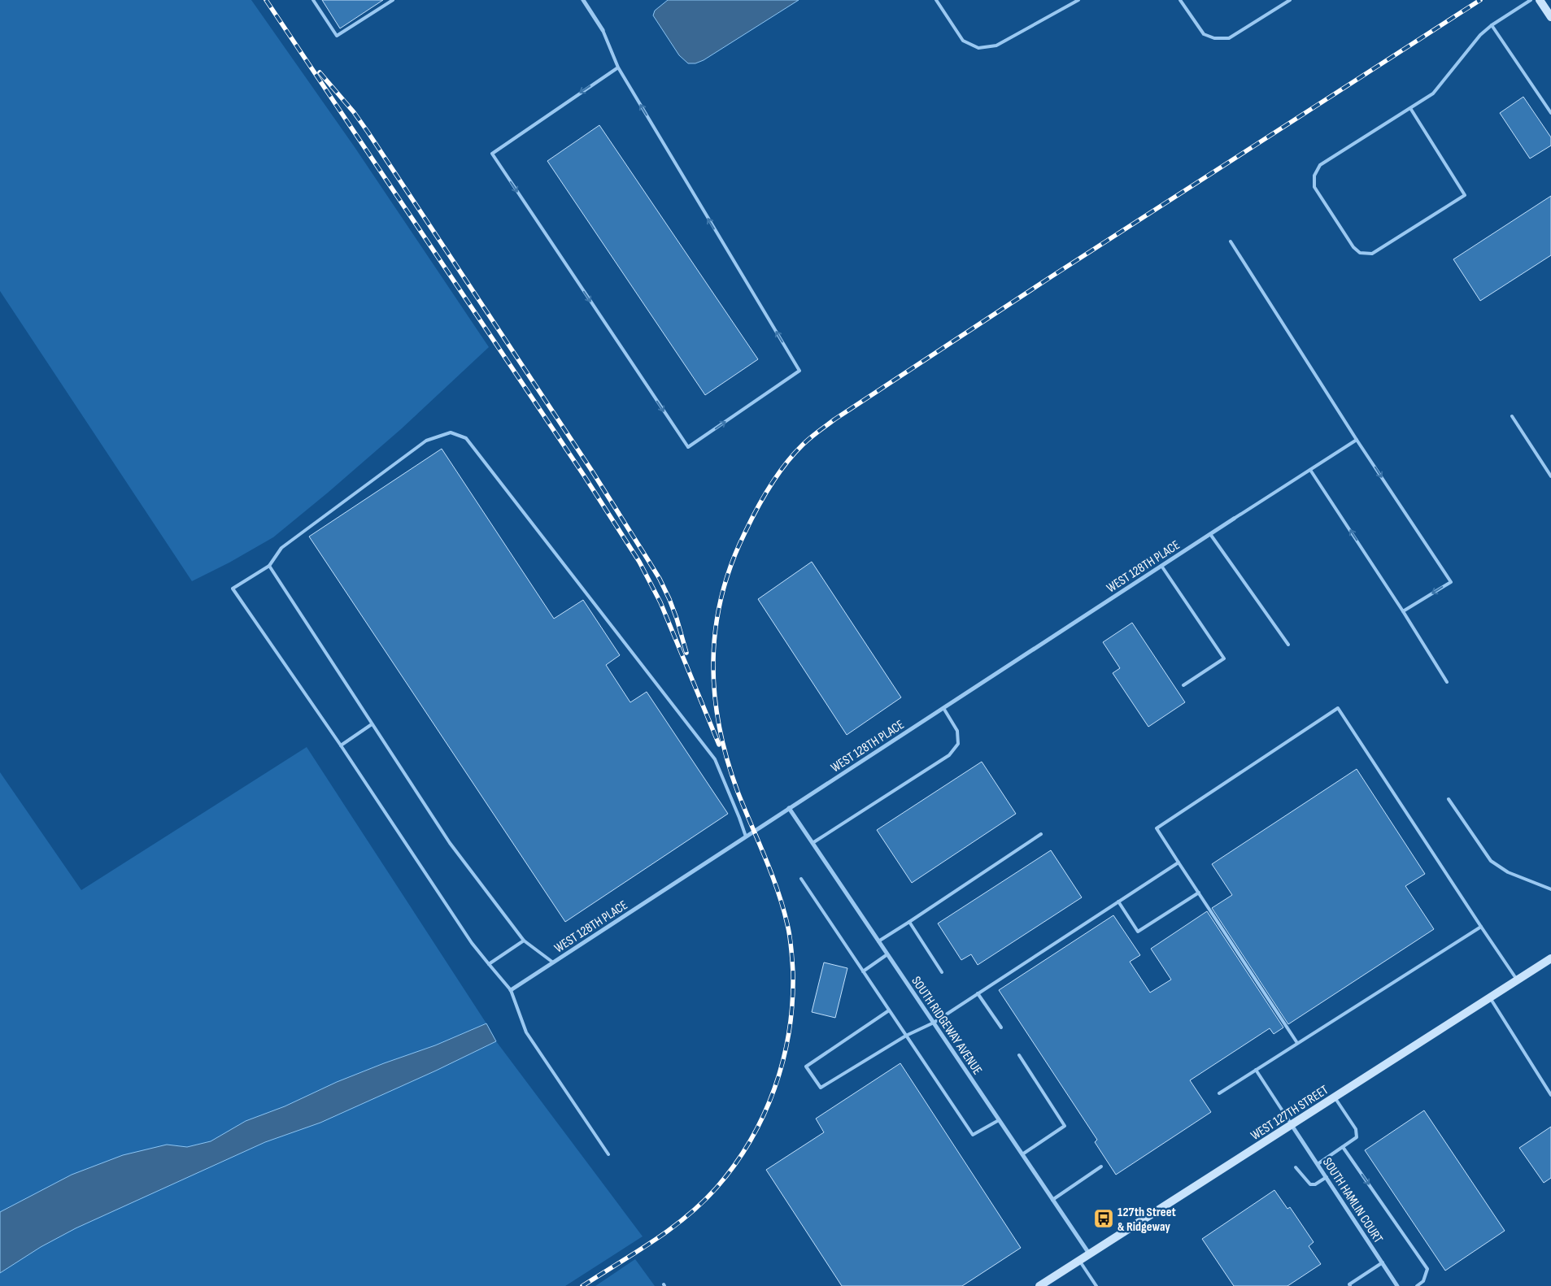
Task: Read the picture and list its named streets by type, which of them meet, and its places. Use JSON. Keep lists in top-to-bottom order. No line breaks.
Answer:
{"streets":{"main road":["WEST 127TH STREET"],"street":["WEST 128TH PLACE","SOUTH RIDGEWAY AVENUE","SOUTH HAMLIN COURT"]},"crossings":[["WEST 128TH PLACE","SOUTH RIDGEWAY AVENUE"],["SOUTH RIDGEWAY AVENUE","WEST 127TH STREET"],["WEST 127TH STREET","SOUTH HAMLIN COURT"]],"places":{"bus stop":["127th Street & Ridgeway"]}}
